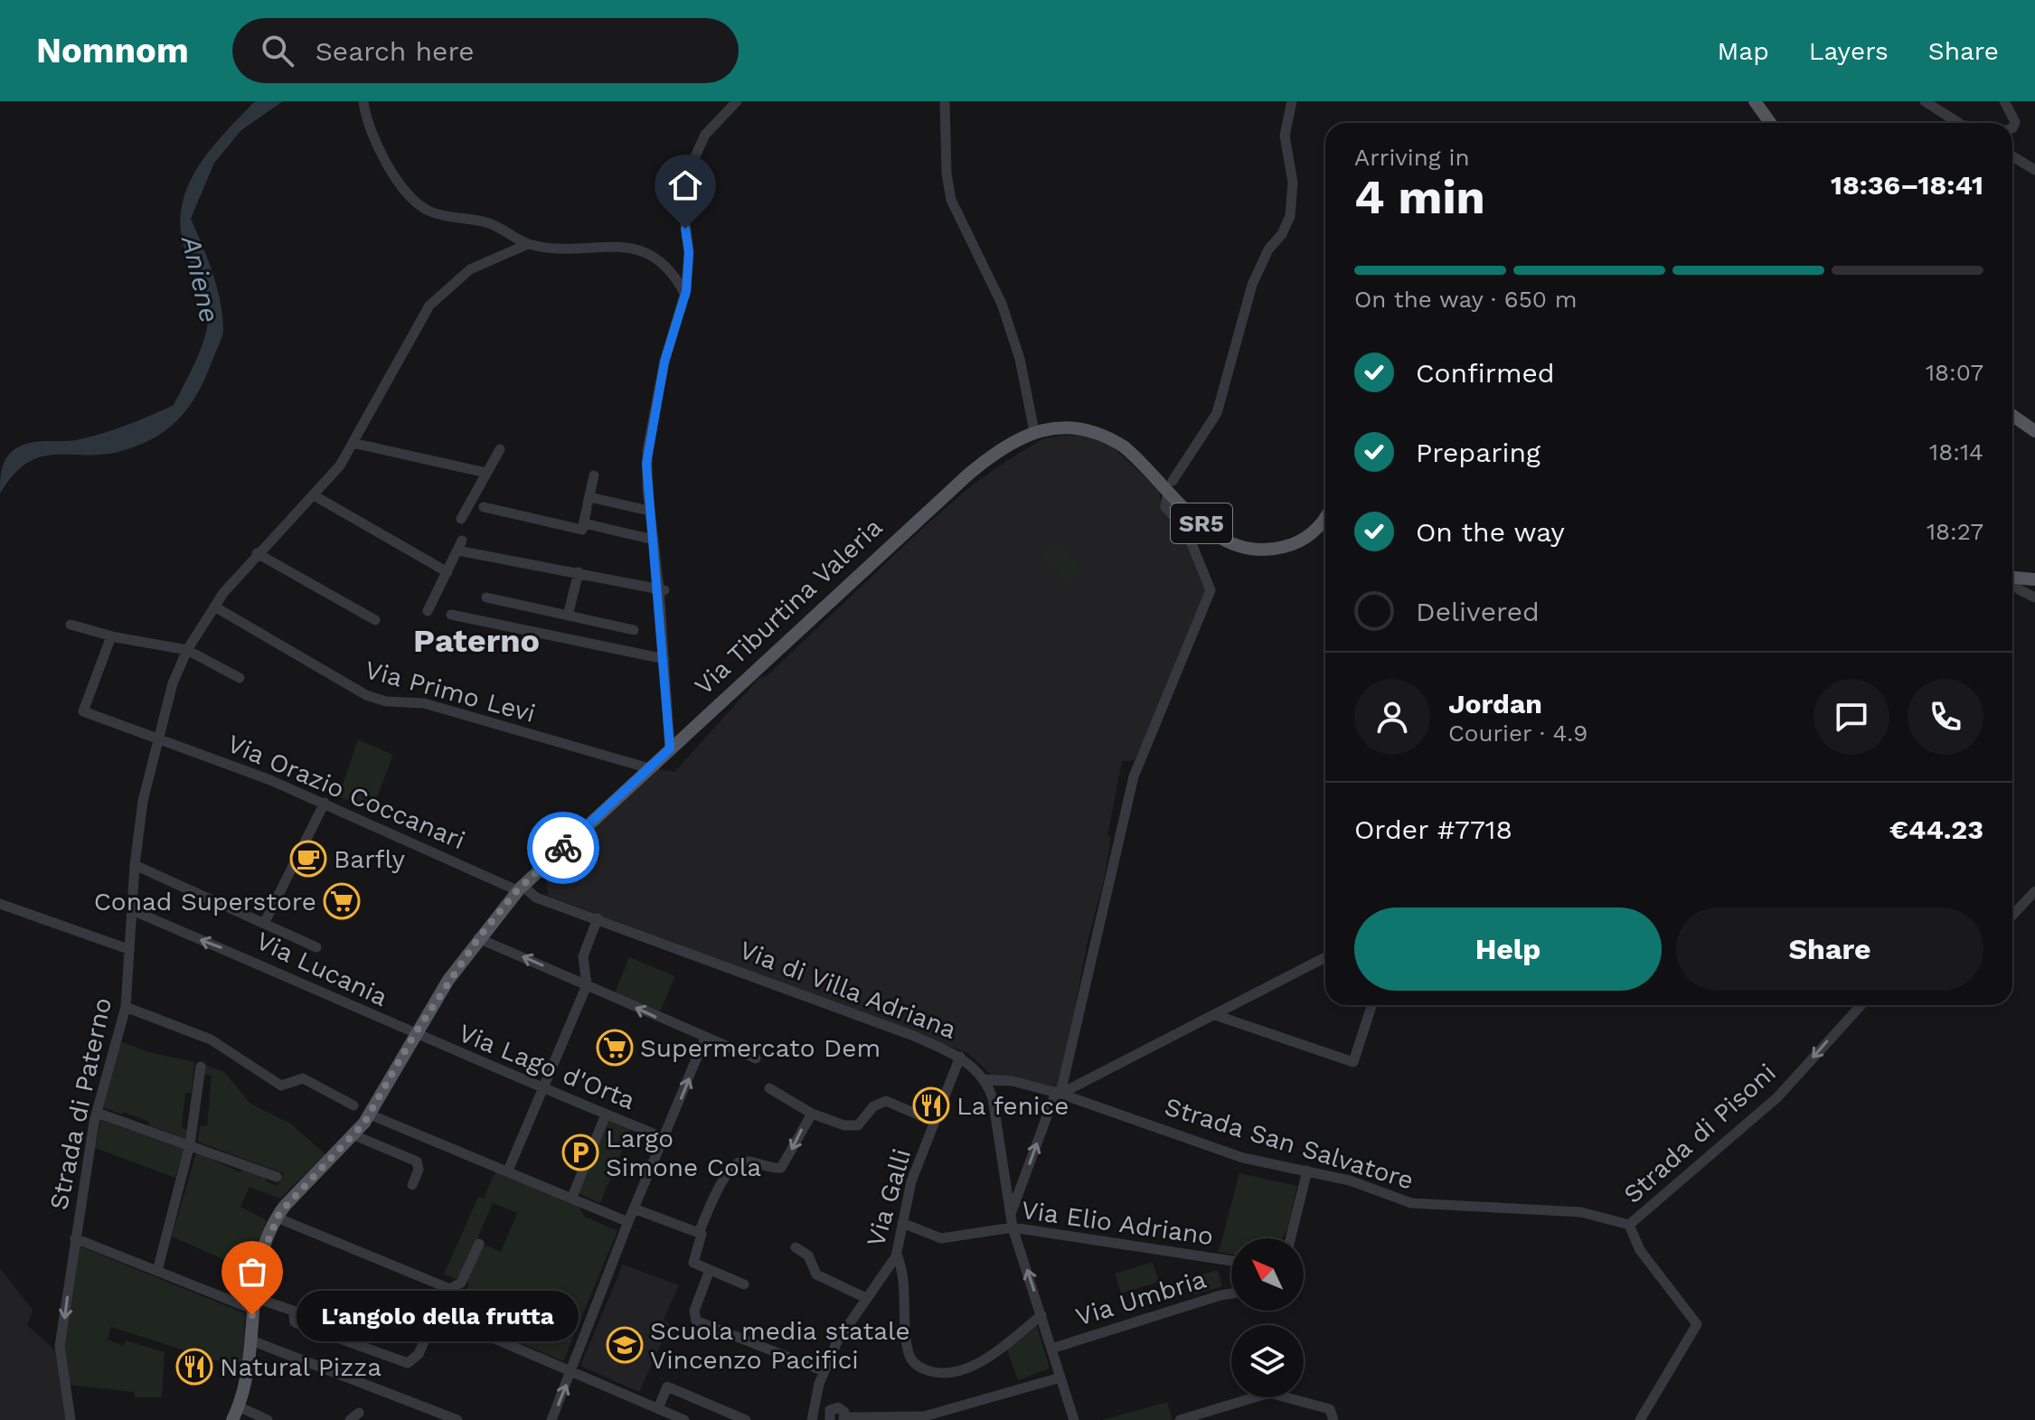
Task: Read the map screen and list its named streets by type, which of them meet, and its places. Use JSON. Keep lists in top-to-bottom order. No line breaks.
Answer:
{"streets":{"main road":["SR5","Via Tiburtina Valeria"],"street":["Via Primo Levi","Via Orazio Coccanari","Via Lucania","Via di Villa Adriana","Via Lago d'Orta","Strada di Paterno","Strada di Pisoni","Strada San Salvatore","Via Galli","Via Elio Adriano","Via Umbria"]},"crossings":[["Via Tiburtina Valeria","Via Primo Levi"],["Via Tiburtina Valeria","Via Orazio Coccanari"],["Via Tiburtina Valeria","Via Lucania"],["Via Tiburtina Valeria","Via di Villa Adriana"],["Via Tiburtina Valeria","Via Lago d'Orta"],["Via Tiburtina Valeria","Via Elio Adriano"],["Via Primo Levi","Strada di Paterno"],["Via Orazio Coccanari","Via di Villa Adriana"],["Via Orazio Coccanari","Strada di Paterno"],["Via Lucania","Via Lago d'Orta"],["Via Lucania","Strada di Paterno"],["Via di Villa Adriana","Strada San Salvatore"],["Via di Villa Adriana","Via Galli"],["Via di Villa Adriana","Via Elio Adriano"],["Via di Villa Adriana","Via Umbria"],["Strada di Pisoni","Strada San Salvatore"],["Strada San Salvatore","Via Elio Adriano"],["Via Galli","Via Elio Adriano"]],"one_way":["Strada di Pisoni"],"districts":["Paterno"],"water":["Aniene"],"places":{"cafe":["Barfly"],"supermarket":["Conad Superstore","Supermercato Dem"],"restaurant":["La fenice","Natural Pizza"],"parking":["Largo Simone Cola"],"other":["L'angolo della frutta"],"school or university":["Scuola media statale Vincenzo Pacifici"]},"north":"top left","page":{"header":"Nomnom","search":"Search here","nav":["Map","Layers","Share"],"heading":["4 min","Arriving in","18:36–18:41"],"panel":["Jordan","Courier · 4.9","Order #7718","€44.23"],"bar":"On the way · 650 m","list":[["Confirmed","18:07"],["Preparing","18:14"],["On the way","18:27"],"Delivered"],"buttons":["Help","Share"],"bubble":"L'angolo della frutta"}}
